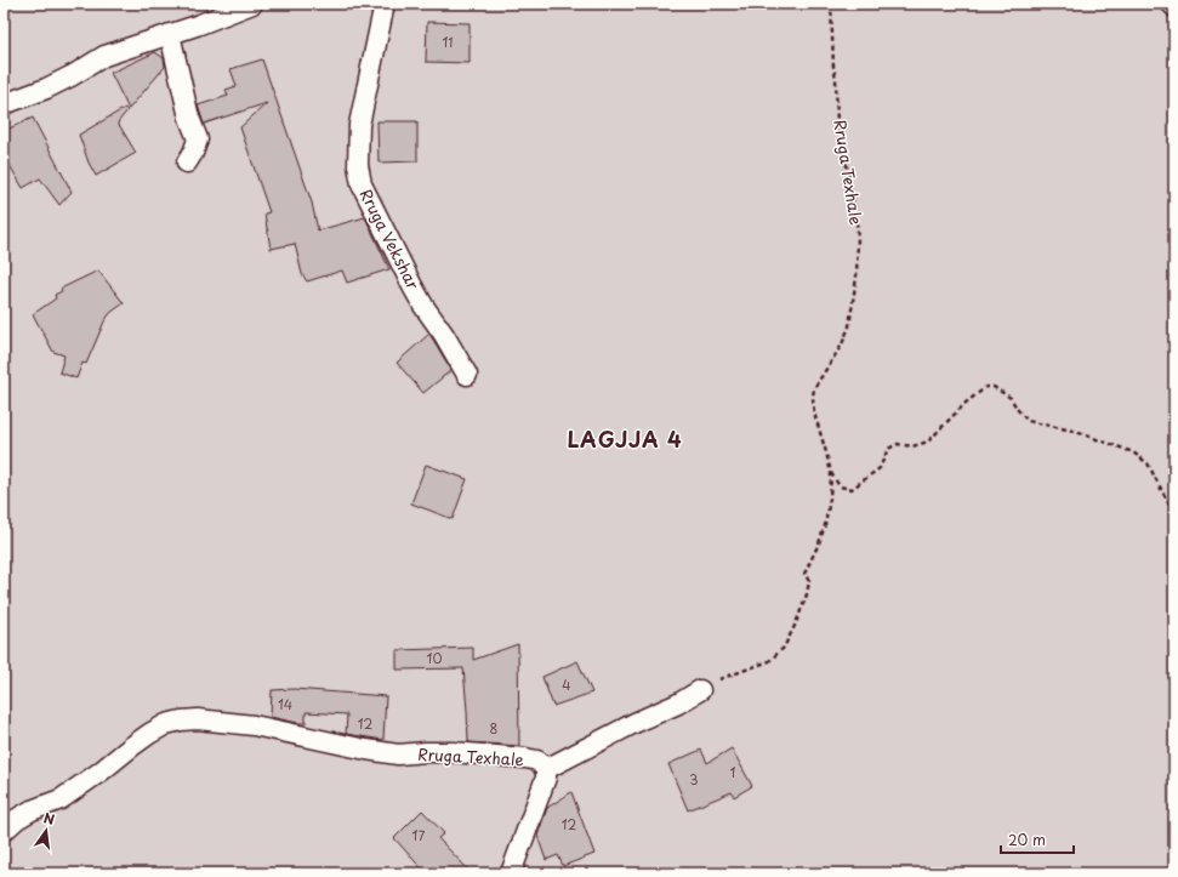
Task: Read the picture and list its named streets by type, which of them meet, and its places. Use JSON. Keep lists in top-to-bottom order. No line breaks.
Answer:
{"streets":{"street":["Rruga Texhale","Rruga Vekshar"]},"districts":["LAGJJA 4"],"house_numbers":["11","10","4","14","12","8","1","3","12","17"],"scale_bar":"20 m","north":"top"}
